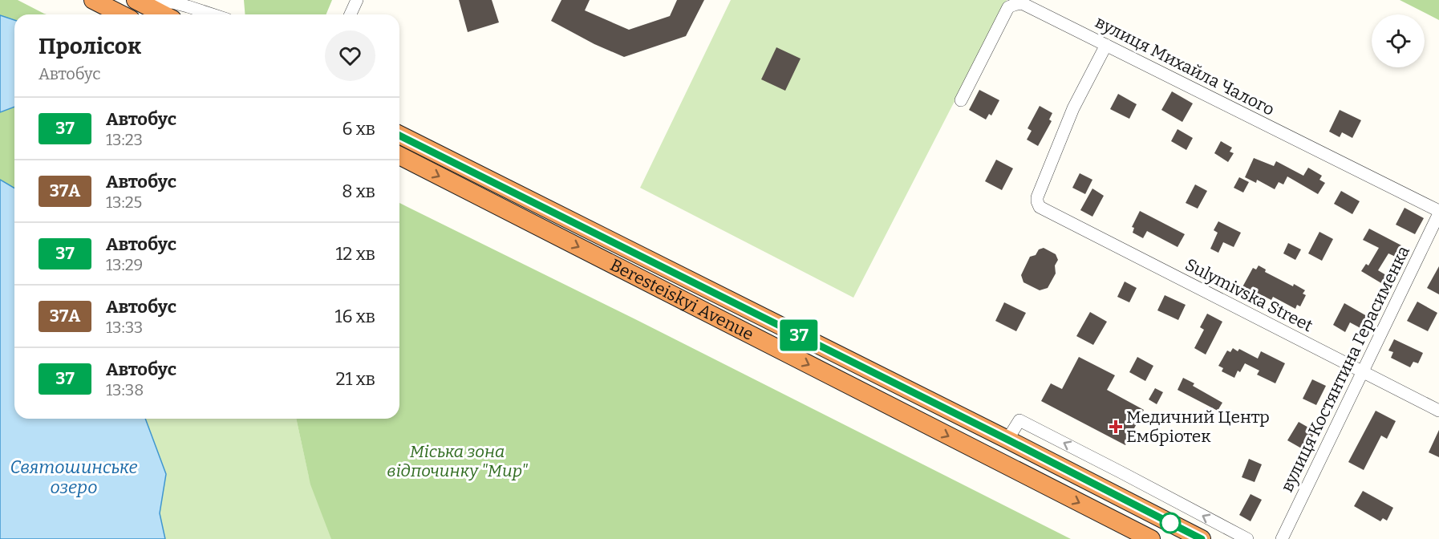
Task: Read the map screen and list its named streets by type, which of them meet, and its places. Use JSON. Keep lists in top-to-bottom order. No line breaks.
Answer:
{"streets":{"highway":["Beresteiskyi Avenue"],"street":["вулиця Михайла Чалого","Sulymivska Street","вулиця Костянтина Герасименка"]},"crossings":[["вулиця Михайла Чалого","Sulymivska Street"],["вулиця Михайла Чалого","вулиця Костянтина Герасименка"],["Sulymivska Street","вулиця Костянтина Герасименка"]],"water":["Святошинське озеро"],"parks":["Міська зона відпочинку \"Мир\""],"places":{"health":["Медичний Центр Ембріотек"]},"lines":["bus line 37"],"page":{"on_map":"37","heading":["Пролісок","Автобус"],"list":[{"mark":"37","name":"Автобус","note":"13:23","value":"6 хв"},{"mark":"37А","name":"Автобус","note":"13:25","value":"8 хв"},{"mark":"37","name":"Автобус","note":"13:29","value":"12 хв"},{"mark":"37А","name":"Автобус","note":"13:33","value":"16 хв"},{"mark":"37","name":"Автобус","note":"13:38","value":"21 хв"}]}}
